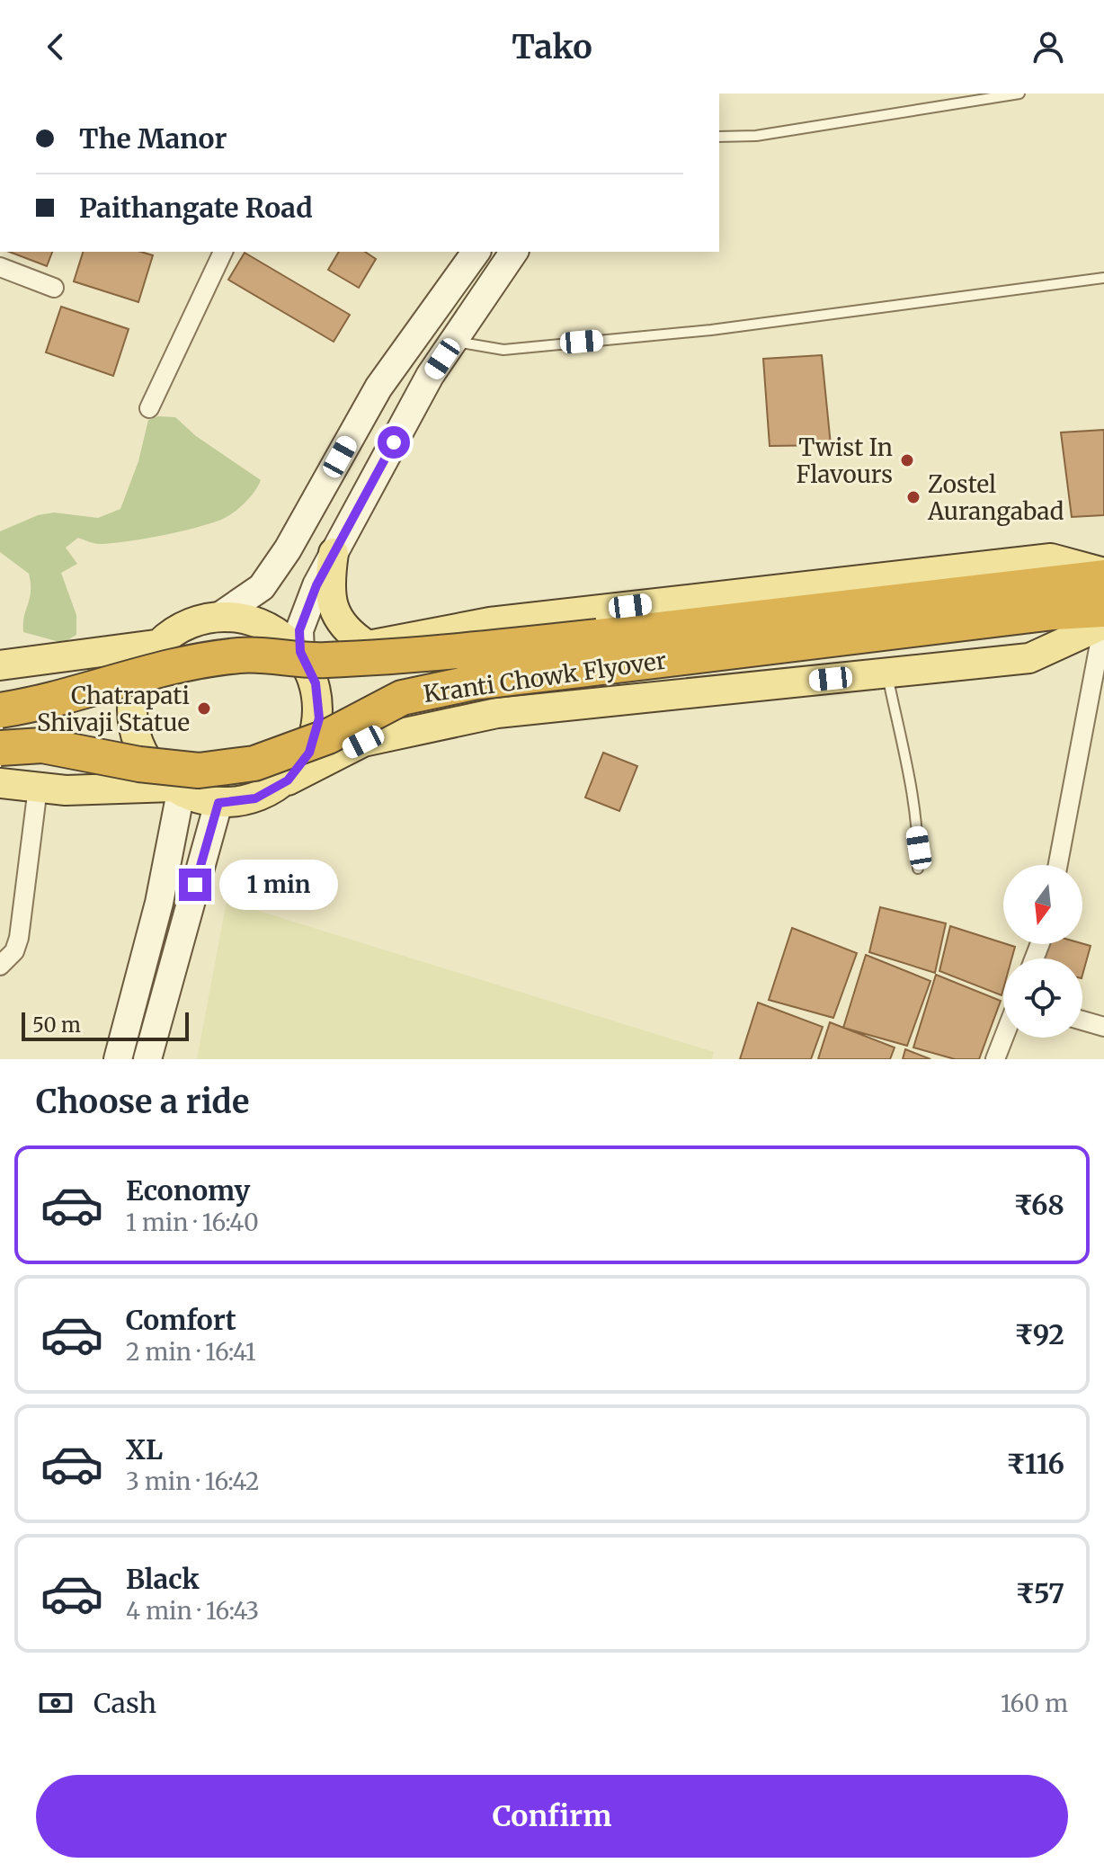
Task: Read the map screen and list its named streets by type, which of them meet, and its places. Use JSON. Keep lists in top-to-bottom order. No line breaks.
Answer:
{"streets":{"highway":["Kranti Chowk Flyover"]},"places":["Twist In Flavours","Zostel Aurangabad","Chatrapati Shivaji Statue"],"scale_bar":"50 m","north":"bottom","page":{"header":"Tako","banner":["The Manor","Paithangate Road"],"bubble":"1 min","scale":"50 m","heading":"Choose a ride","list":[{"name":"Economy","note":"1 min · 16:40","value":"₹68"},{"name":"Comfort","note":"2 min · 16:41","value":"₹92"},{"name":"XL","note":"3 min · 16:42","value":"₹116"},{"name":"Black","note":"4 min · 16:43","value":"₹57"}],"pay":["Cash","160 m"],"buttons":"Confirm"}}
